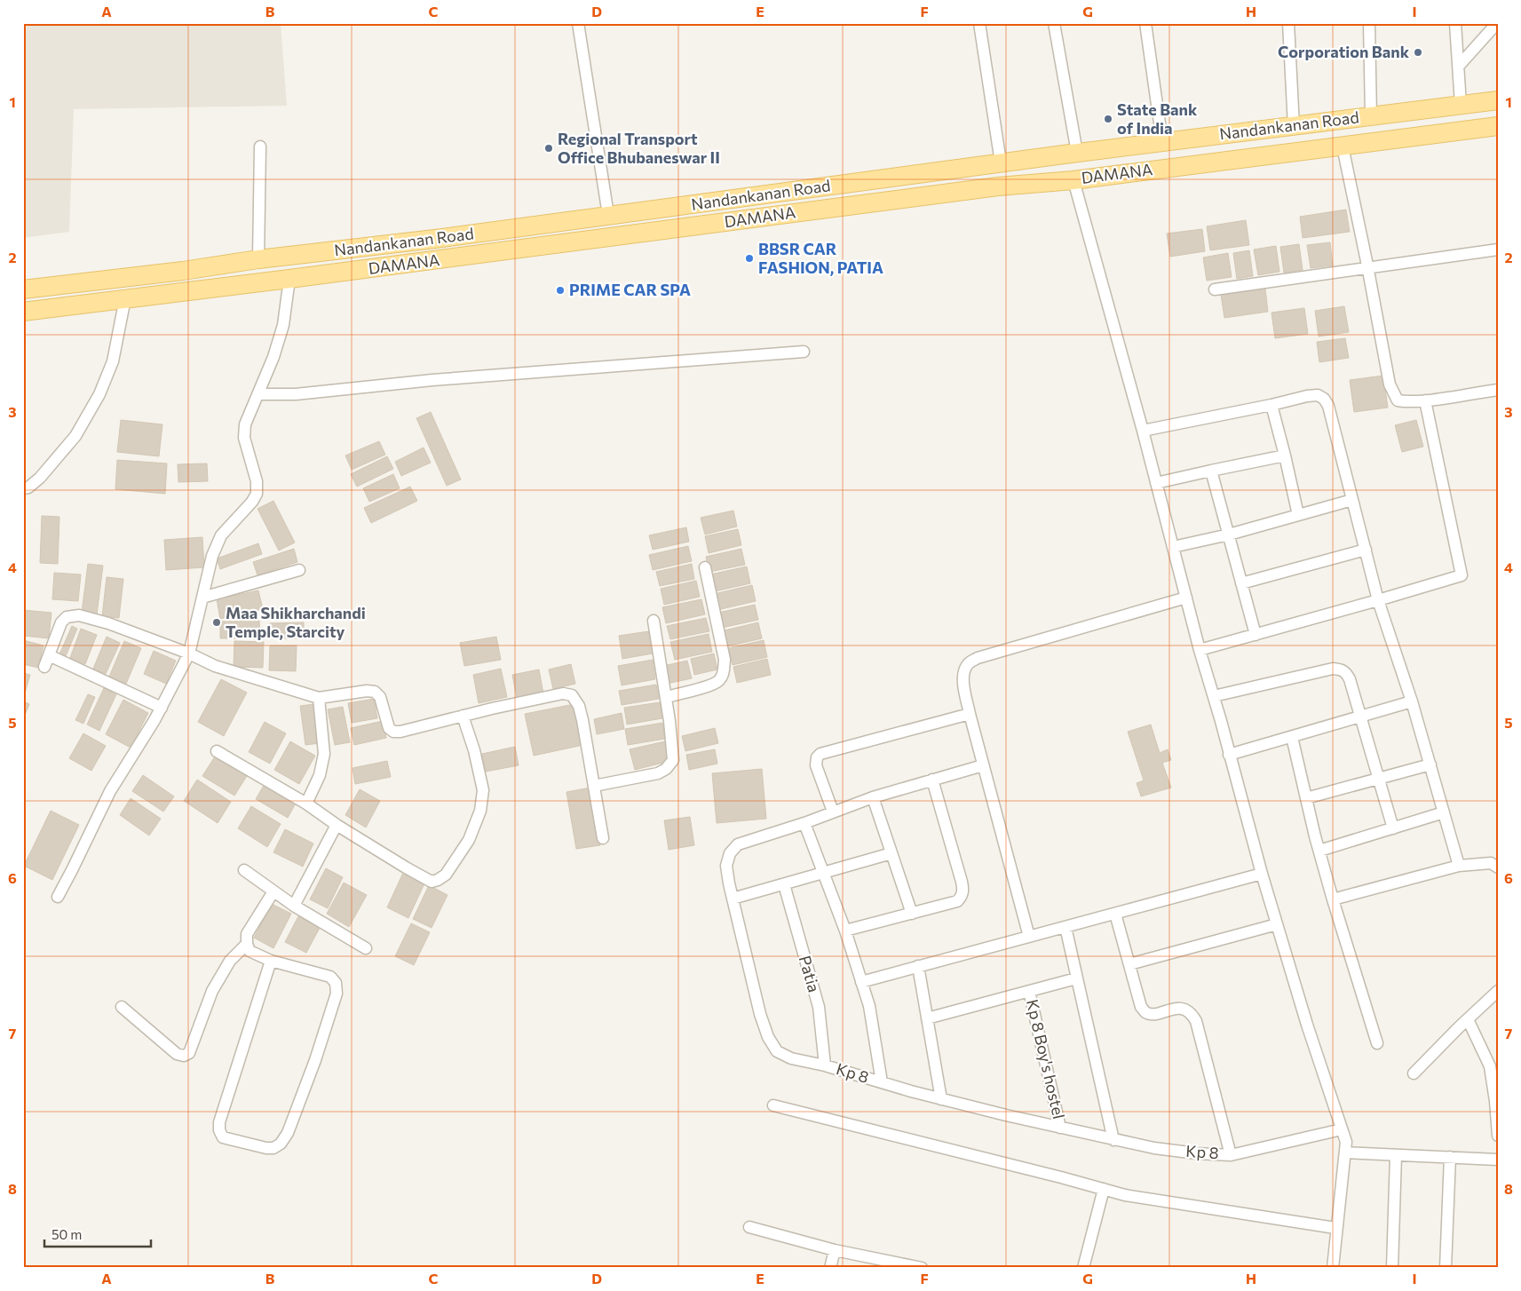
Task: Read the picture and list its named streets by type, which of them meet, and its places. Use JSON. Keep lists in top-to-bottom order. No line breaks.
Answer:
{"streets":{"main road":["Nandankanan Road","DAMANA"],"street":["Patia","Kp 8 Boy's hostel","Kp 8"]},"crossings":[["Patia","Kp 8"],["Kp 8 Boy's hostel","Kp 8"]],"places":["Corporation Bank","State Bank of India","Regional Transport Office Bhubaneswar II","BBSR CAR FASHION, PATIA","PRIME CAR SPA","Maa Shikharchandi Temple, Starcity"],"scale_bar":"50 m","grid":{"columns":["A","B","C","D","E","F","G","H","I"],"rows":["1","2","3","4","5","6","7","8"]}}
